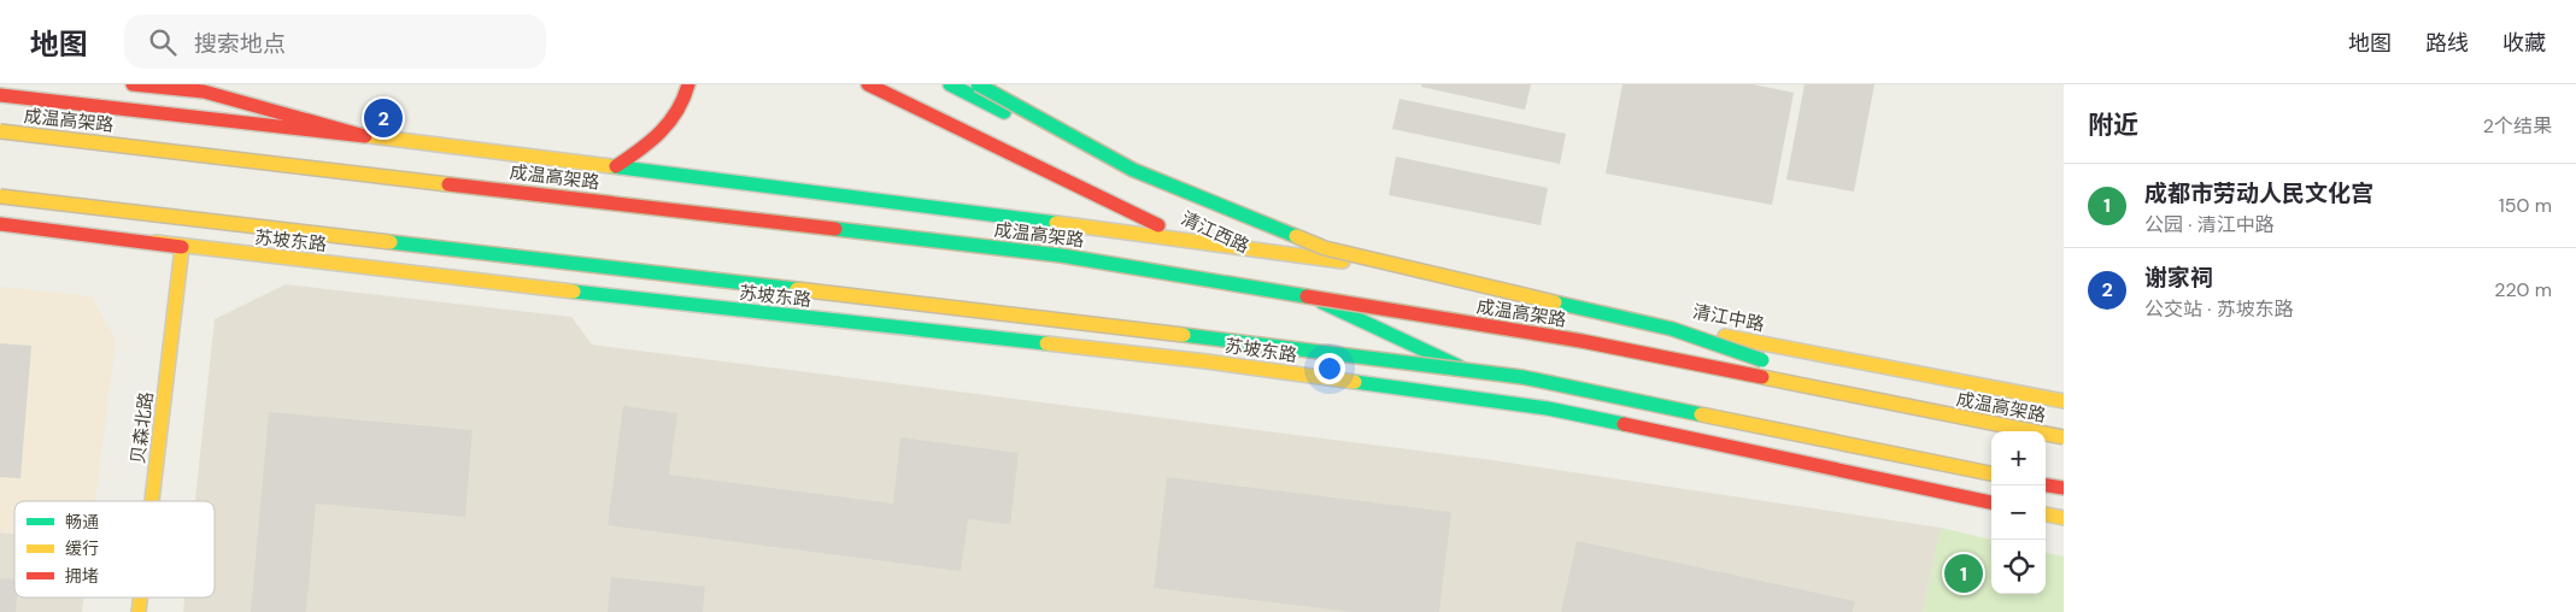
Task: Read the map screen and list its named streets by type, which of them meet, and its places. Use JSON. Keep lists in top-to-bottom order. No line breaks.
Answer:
{"streets":{"main road":["成温高架路","清江西路","苏坡东路","清江中路","贝森北路"]},"crossings":[["清江西路","苏坡东路"],["清江西路","清江中路"],["苏坡东路","贝森北路"]],"legend":["畅通","缓行","拥堵"],"page":{"header":"地图","search":"搜索地点","nav":["地图","路线","收藏"],"heading":["附近","2个结果"],"pins":["2","1"],"list":[{"mark":"1","name":"成都市劳动人民文化宫","note":"公园 · 清江中路","value":"150 m"},{"mark":"2","name":"谢家祠","note":"公交站 · 苏坡东路","value":"220 m"}],"map_buttons":["+","−"]}}
